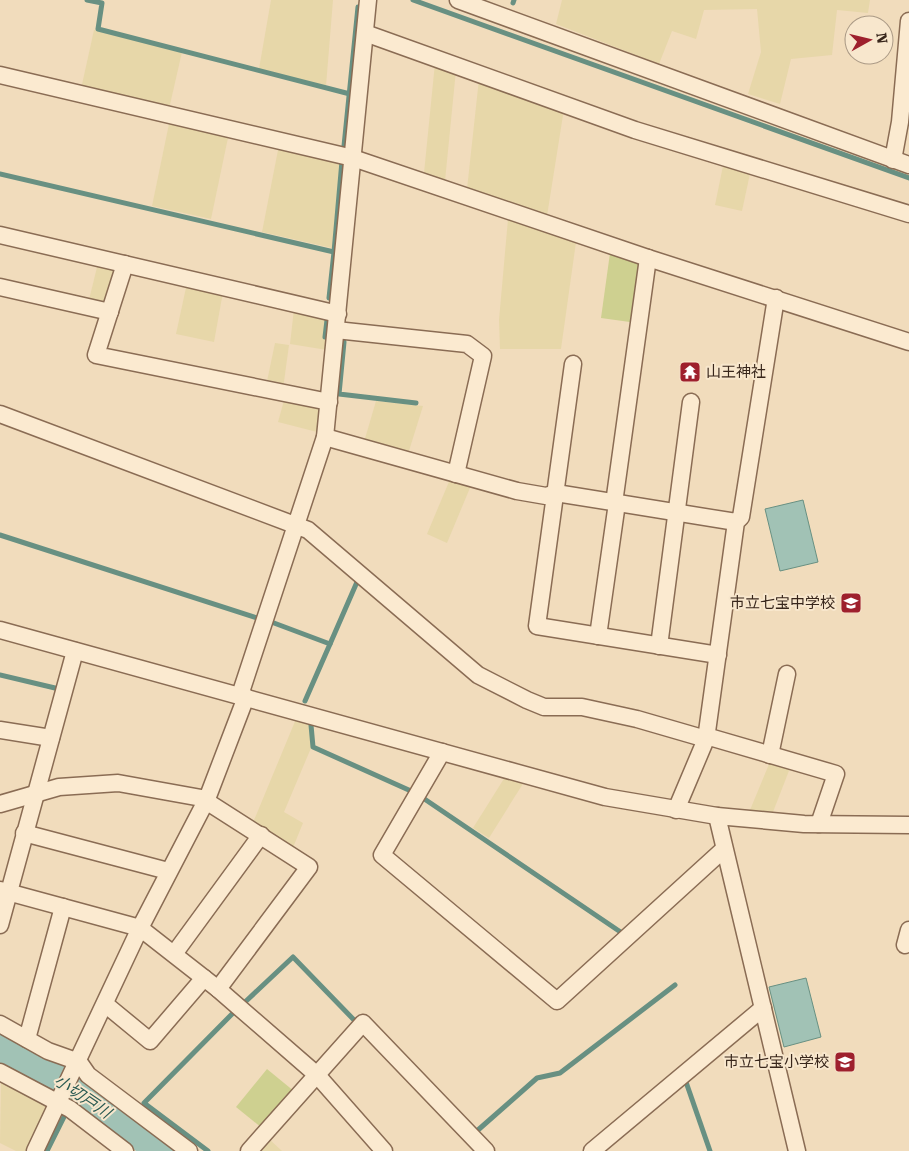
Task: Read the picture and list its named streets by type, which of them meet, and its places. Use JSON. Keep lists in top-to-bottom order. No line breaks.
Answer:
{"water":["小切戸川"],"places":{"temple":["山王神社"],"school or university":["市立七宝中学校","市立七宝小学校"]},"north":"right"}
